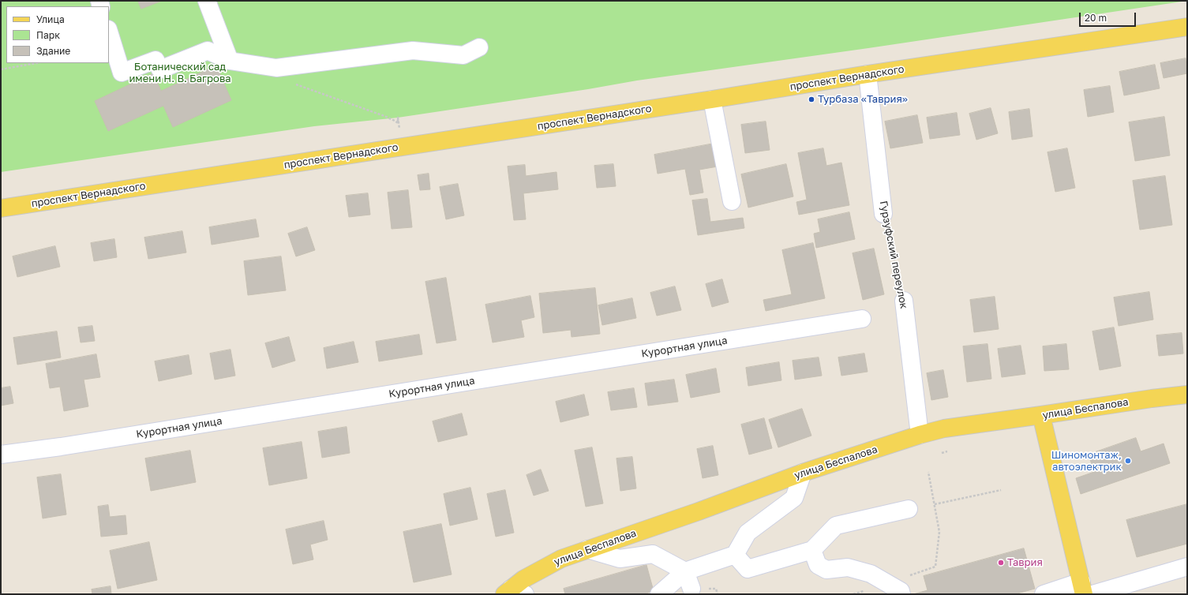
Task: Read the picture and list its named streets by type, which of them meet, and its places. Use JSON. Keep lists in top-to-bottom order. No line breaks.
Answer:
{"streets":{"main road":["проспект Вернадского","улица Беспалова"],"street":["Гурзуфский переулок","Курортная улица"]},"crossings":[["проспект Вернадского","Гурзуфский переулок"],["Гурзуфский переулок","улица Беспалова"]],"parks":["Ботанический сад имени Н. В. Багрова"],"places":["Турбаза «Таврия»","Шиномонтаж, автоэлектрик","Таврия"],"legend":["Улица","Парк","Здание"],"scale_bar":"20 m"}
